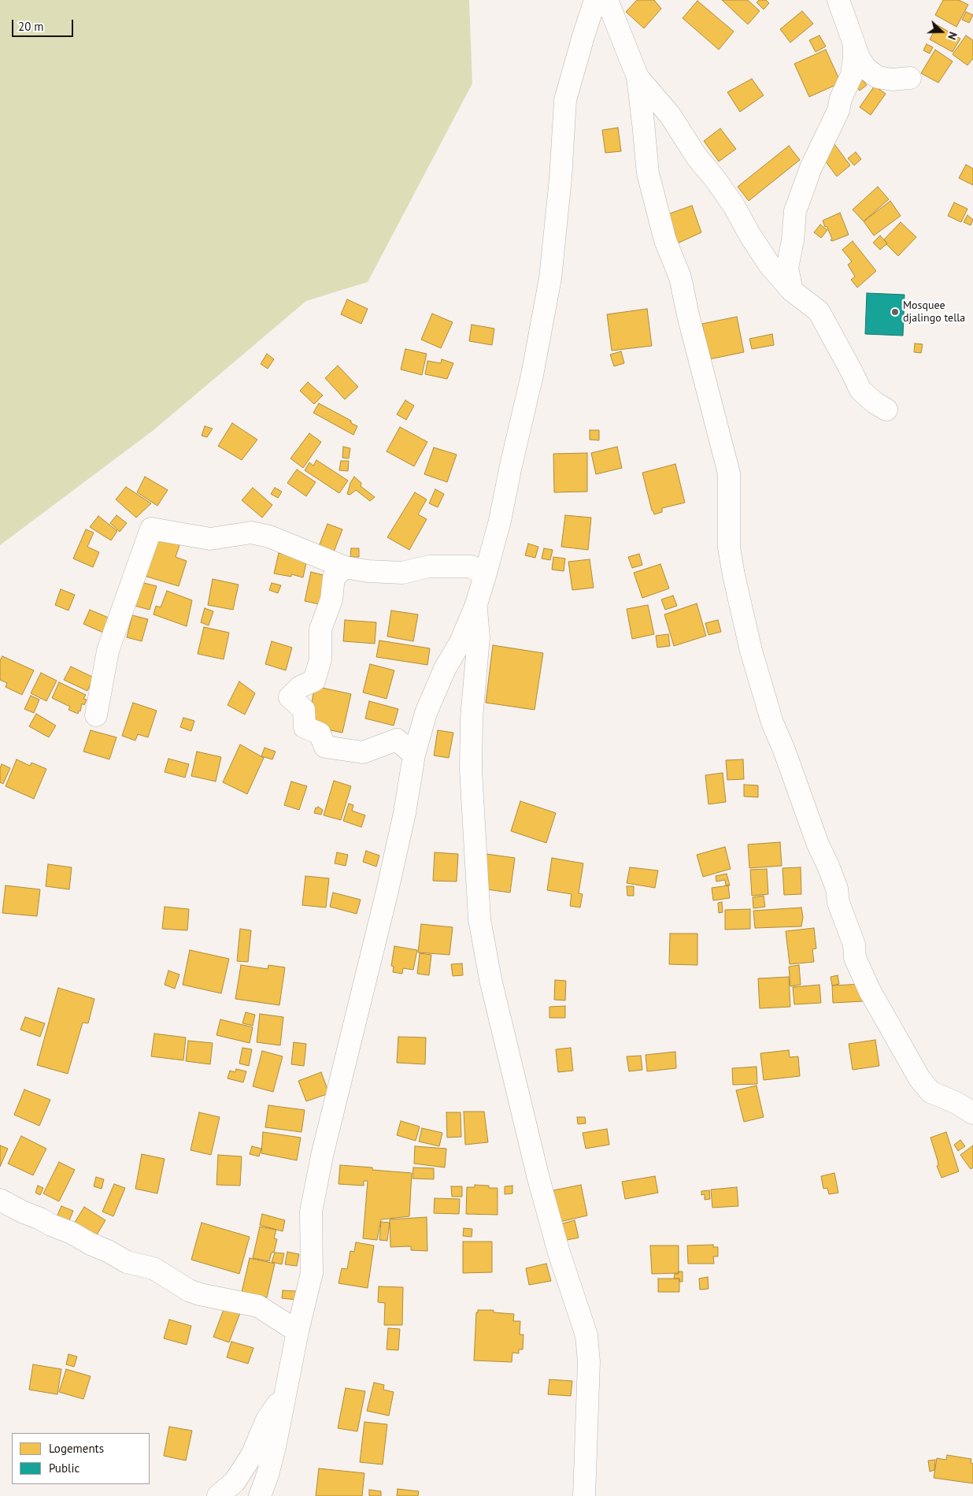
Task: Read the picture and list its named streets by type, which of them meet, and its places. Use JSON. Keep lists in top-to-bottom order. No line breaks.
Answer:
{"places":["Mosquee djalingo tella"],"legend":["Logements","Public"],"scale_bar":"20 m","north":"right"}
